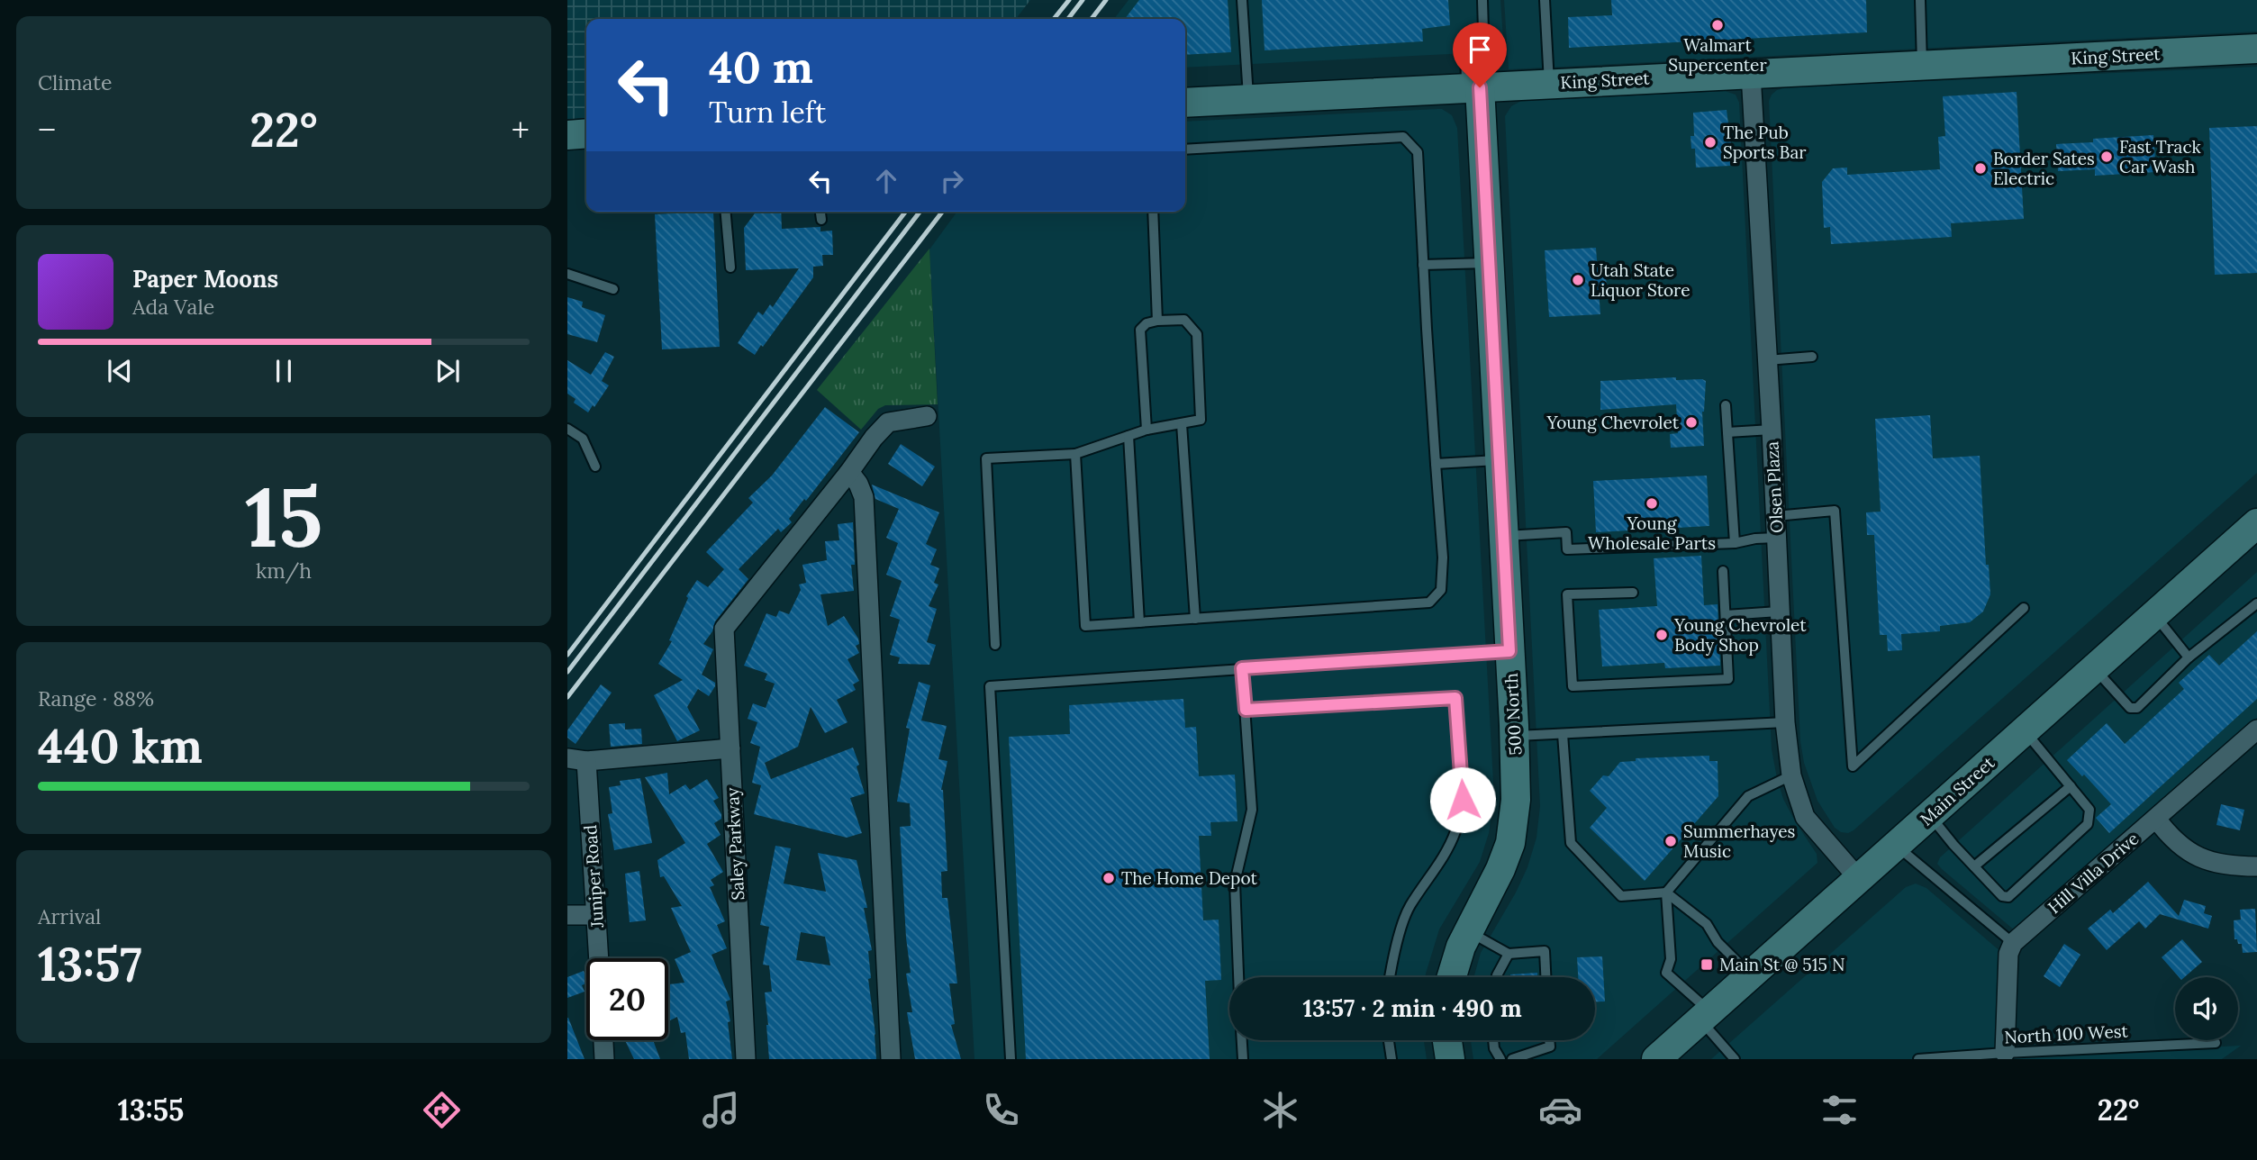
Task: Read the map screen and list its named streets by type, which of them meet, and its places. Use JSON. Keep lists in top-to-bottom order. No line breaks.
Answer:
{"streets":{"street":["King Street","Olsen Plaza","500 North","Main Street","Saley Parkway","Hill Villa Drive","Juniper Road"],"lane":["North 100 West"]},"crossings":[["King Street","Olsen Plaza"],["King Street","500 North"],["Olsen Plaza","Main Street"]],"places":{"other":["Walmart Supercenter","The Pub Sports Bar","Fast Track Car Wash","Border Sates Electric","Utah State Liquor Store","Young Chevrolet","Young Wholesale Parts","Young Chevrolet Body Shop","Summerhayes Music","The Home Depot"],"transit":["Main St @ 515 N"]},"page":{"tile":["Climate",["15","km/h"],["Range · 88%","440 km"],["Arrival","13:57"]],"turn":["40 m","Turn left"],"heat":["−","22°","+"],"song":["Paper Moons","Ada Vale"],"limit":"20","trip":"13:57 · 2 min · 490 m","tabs":["13:55","22°"]}}
